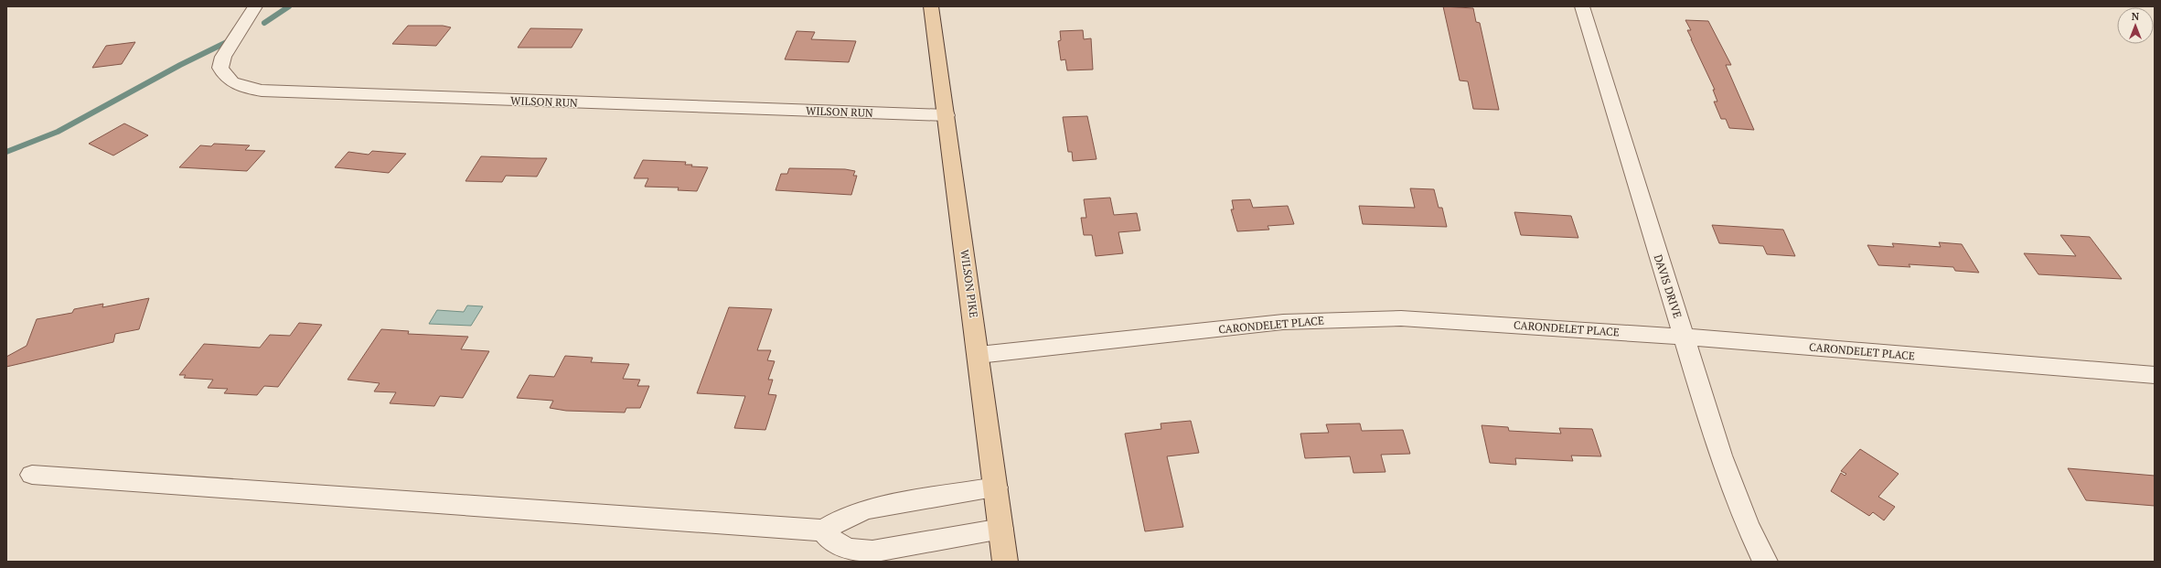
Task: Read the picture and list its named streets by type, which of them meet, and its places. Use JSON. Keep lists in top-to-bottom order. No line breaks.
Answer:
{"streets":{"main road":["WILSON PIKE"],"street":["WILSON RUN","DAVIS DRIVE","CARONDELET PLACE"]},"crossings":[["WILSON RUN","WILSON PIKE"],["WILSON PIKE","CARONDELET PLACE"],["DAVIS DRIVE","CARONDELET PLACE"]],"north":"top"}
